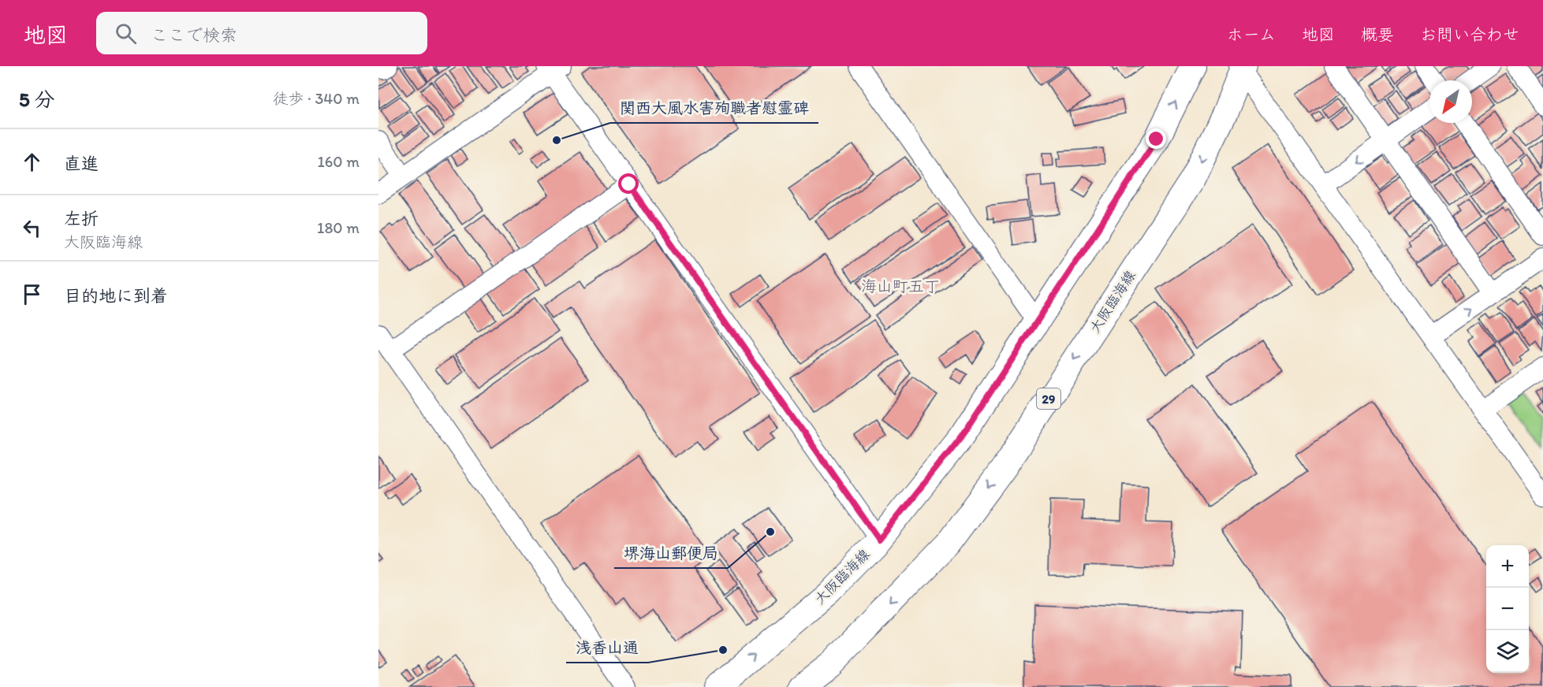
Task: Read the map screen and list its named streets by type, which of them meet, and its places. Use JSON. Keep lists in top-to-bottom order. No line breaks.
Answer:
{"streets":{"main road":["大阪臨海線","29"]},"districts":["海山町五丁"],"places":["関西大風水害殉職者慰霊碑","堺海山郵便局","浅香山通"],"north":"bottom left","page":{"header":"地図","search":"ここで検索","nav":["ホーム","地図","概要","お問い合わせ"],"heading":["5 分","徒歩 · 340 m"],"list":[["直進","160 m"],["左折","大阪臨海線","180 m"],"目的地に到着"],"map_buttons":["+","−"]}}
